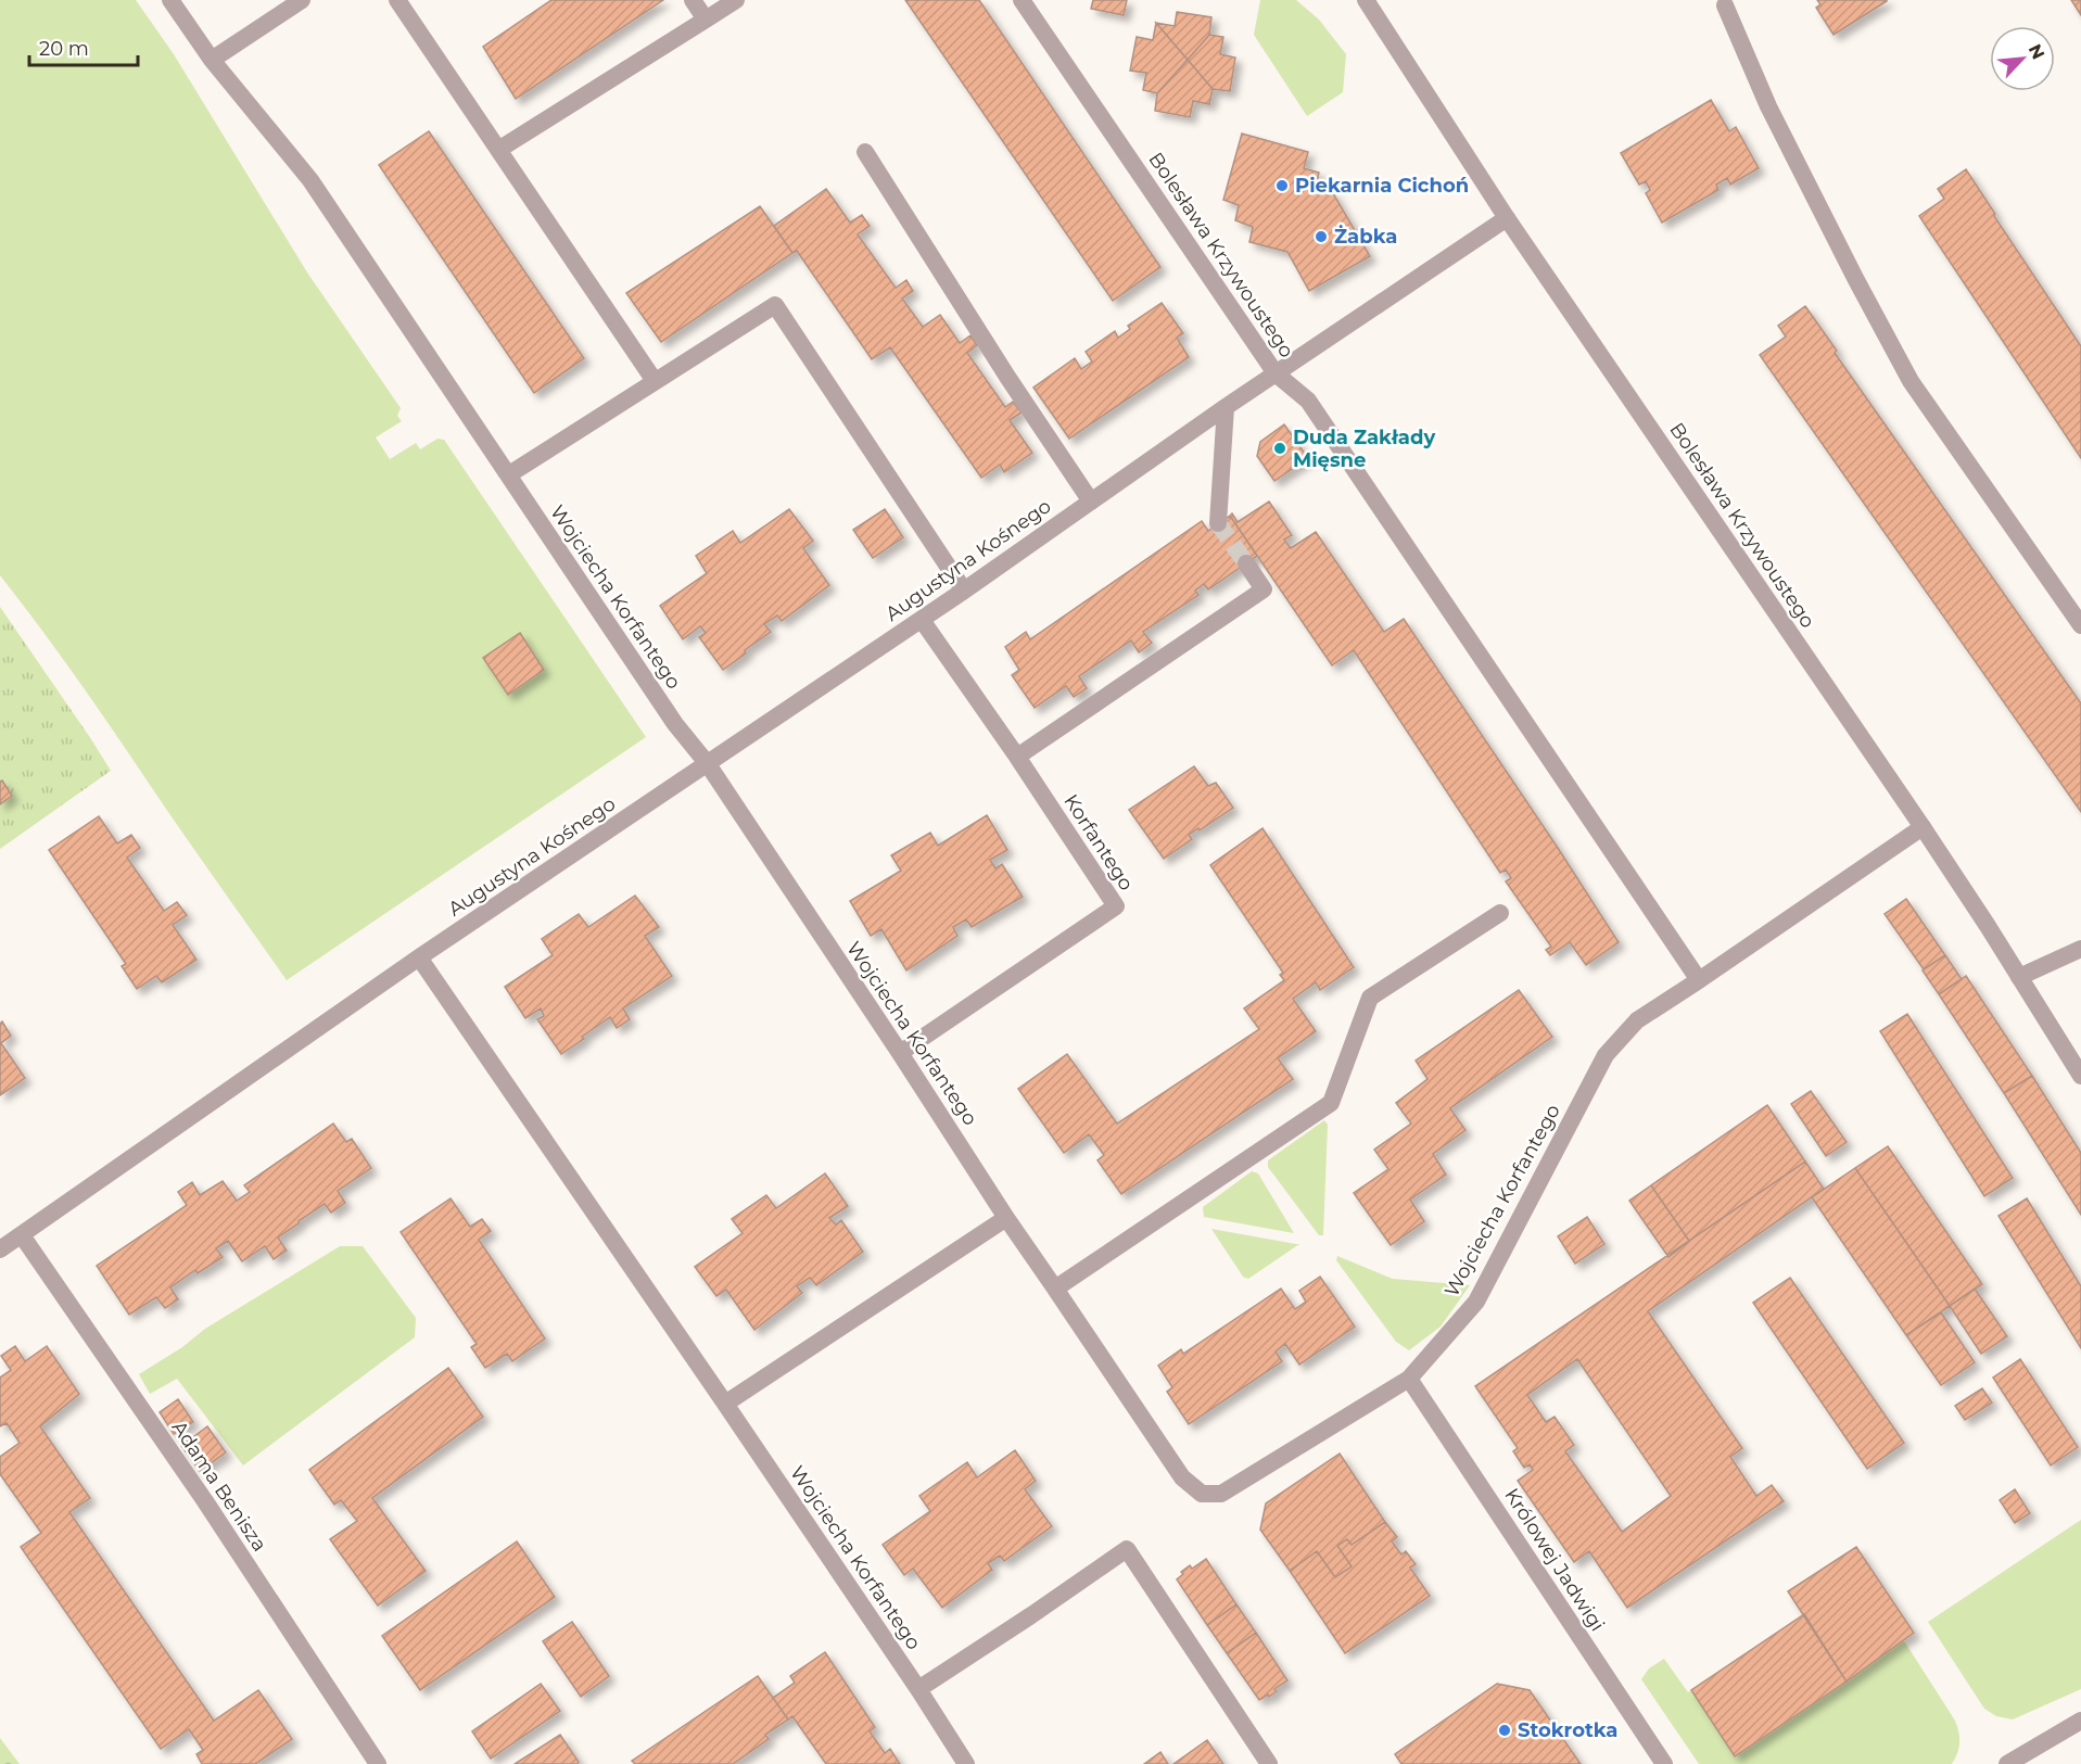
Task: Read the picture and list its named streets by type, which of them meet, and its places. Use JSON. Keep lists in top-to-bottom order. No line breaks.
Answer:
{"streets":{"street":["Bolesława Krzywoustego","Augustyna Kośnego","Wojciecha Korfantego","Korfantego","Adama Benisza","Królowej Jadwigi"]},"crossings":[["Bolesława Krzywoustego","Augustyna Kośnego"],["Bolesława Krzywoustego","Wojciecha Korfantego"],["Augustyna Kośnego","Wojciecha Korfantego"],["Augustyna Kośnego","Korfantego"],["Augustyna Kośnego","Adama Benisza"],["Wojciecha Korfantego","Korfantego"],["Wojciecha Korfantego","Królowej Jadwigi"]],"places":["Piekarnia Cichoń","Żabka","Duda Zakłady Mięsne","Stokrotka"],"scale_bar":"20 m","north":"top right"}
